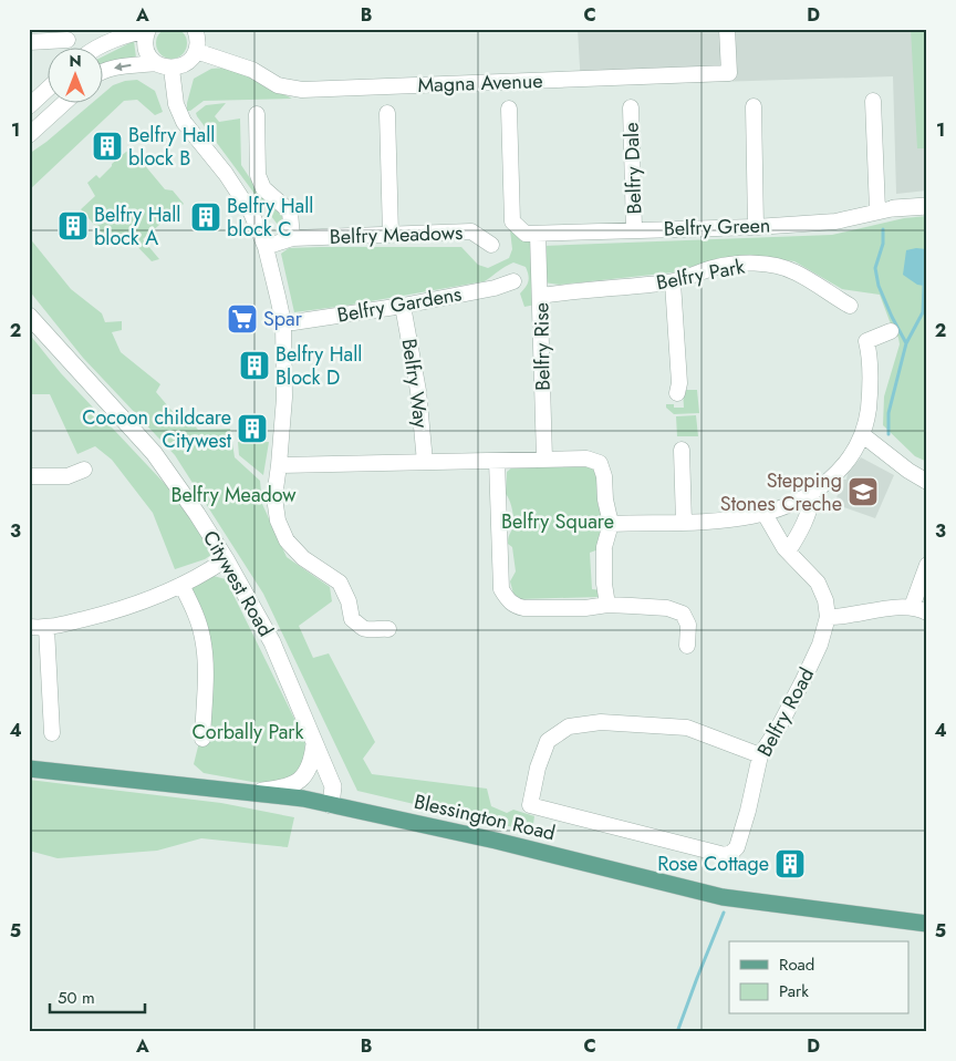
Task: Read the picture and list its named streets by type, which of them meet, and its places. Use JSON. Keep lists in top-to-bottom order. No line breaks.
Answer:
{"streets":{"main road":["Blessington Road"],"street":["Magna Avenue","Belfry Dale","Belfry Green","Belfry Meadows","Belfry Park","Belfry Gardens","Belfry Rise","Belfry Way","Citywest Road","Belfry Road"]},"crossings":[["Belfry Dale","Belfry Green"],["Belfry Green","Belfry Rise"],["Belfry Park","Belfry Rise"],["Belfry Gardens","Belfry Way"],["Citywest Road","Blessington Road"]],"parks":["Belfry Meadow","Belfry Square","Corbally Park"],"places":{"building":["Belfry Hall block B","Belfry Hall block C","Belfry Hall block A","Belfry Hall Block D","Cocoon childcare Citywest","Rose Cottage"],"supermarket":["Spar"],"school or university":["Stepping Stones Creche"]},"legend":["Road","Park"],"scale_bar":"50 m","north":"top","grid":{"columns":["A","B","C","D"],"rows":["1","2","3","4","5"]}}
